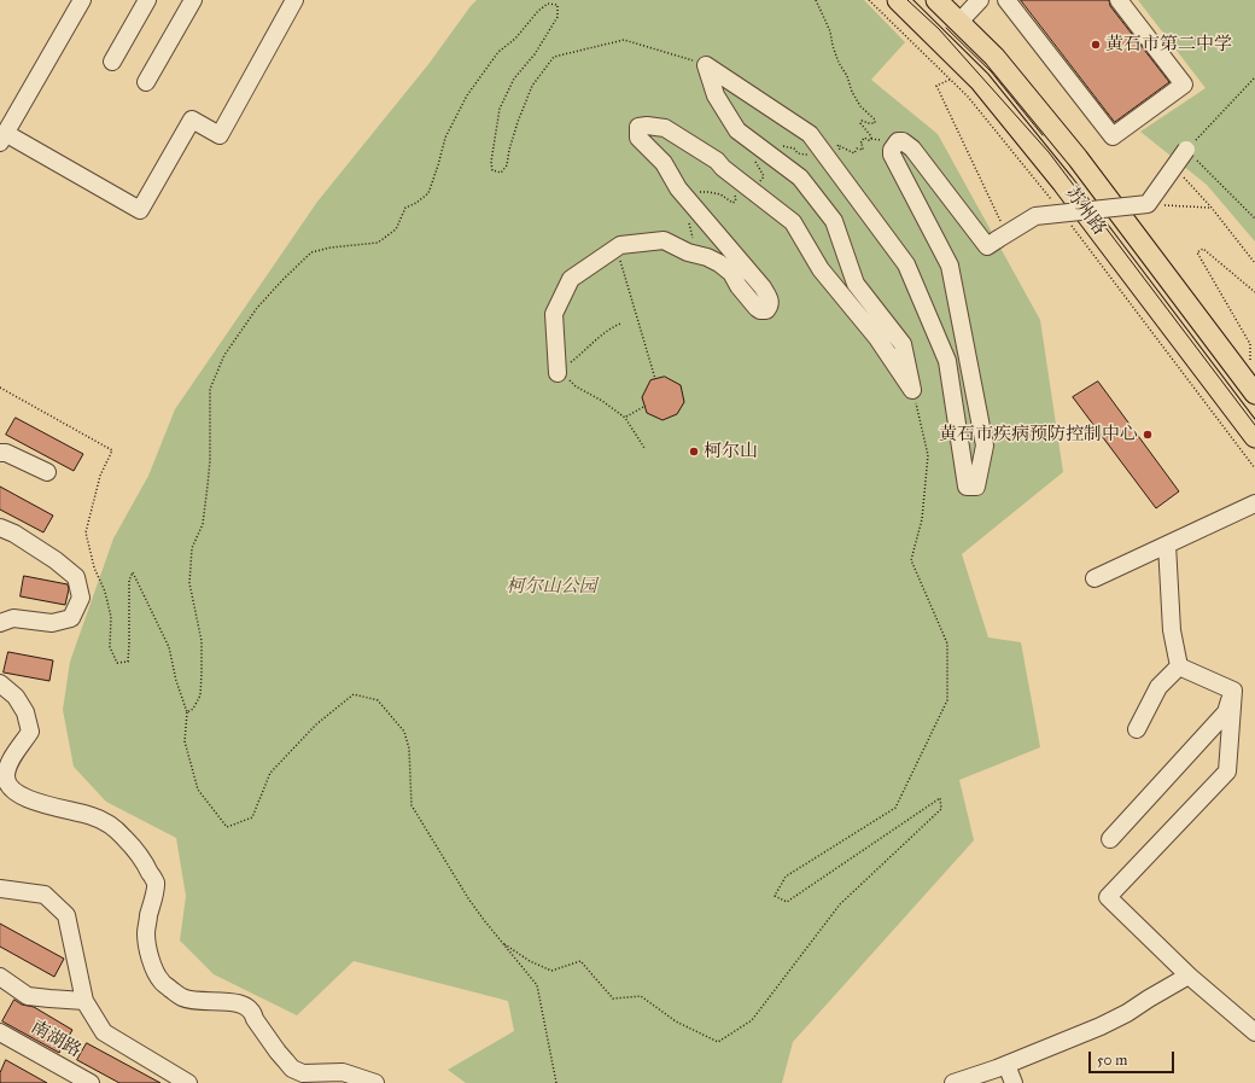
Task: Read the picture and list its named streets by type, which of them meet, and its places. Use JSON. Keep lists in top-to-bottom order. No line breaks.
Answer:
{"streets":{"main road":["苏州路"],"street":["南湖路"]},"parks":["柯尔山公园"],"places":["黄石市第二中学","黄石市疾病预防控制中心","柯尔山"],"scale_bar":"50 m"}
